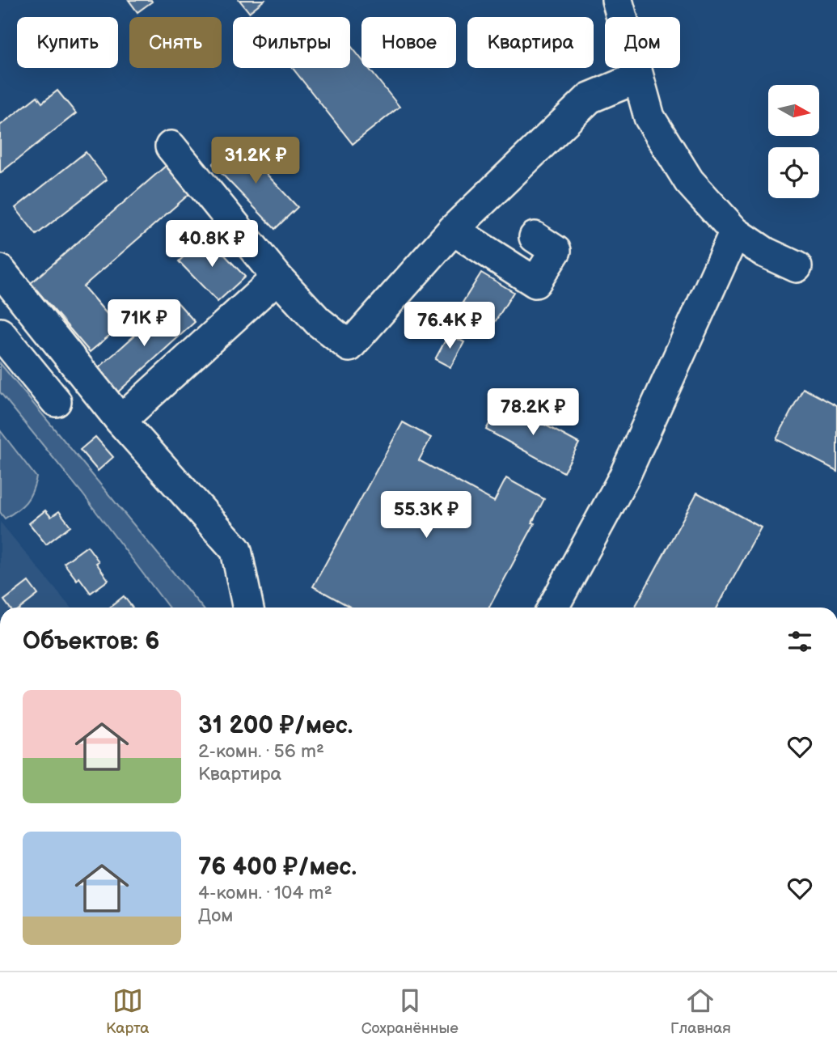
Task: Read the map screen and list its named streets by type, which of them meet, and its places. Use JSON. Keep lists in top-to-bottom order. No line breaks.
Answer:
{"north":"right","page":{"chip":["Купить","Снять","Фильтры","Новое","Квартира","Дом"],"price":["31.2K ₽","40.8K ₽","71K ₽","76.4K ₽","78.2K ₽","55.3K ₽"],"heading":"Объектов: 6","list":[{"name":"31 200 ₽/мес.","note":"2-комн. · 56 m² · Квартира"},{"name":"76 400 ₽/мес.","note":"4-комн. · 104 m² · Дом"}],"tabs":["Карта","Сохранённые","Главная"]}}
